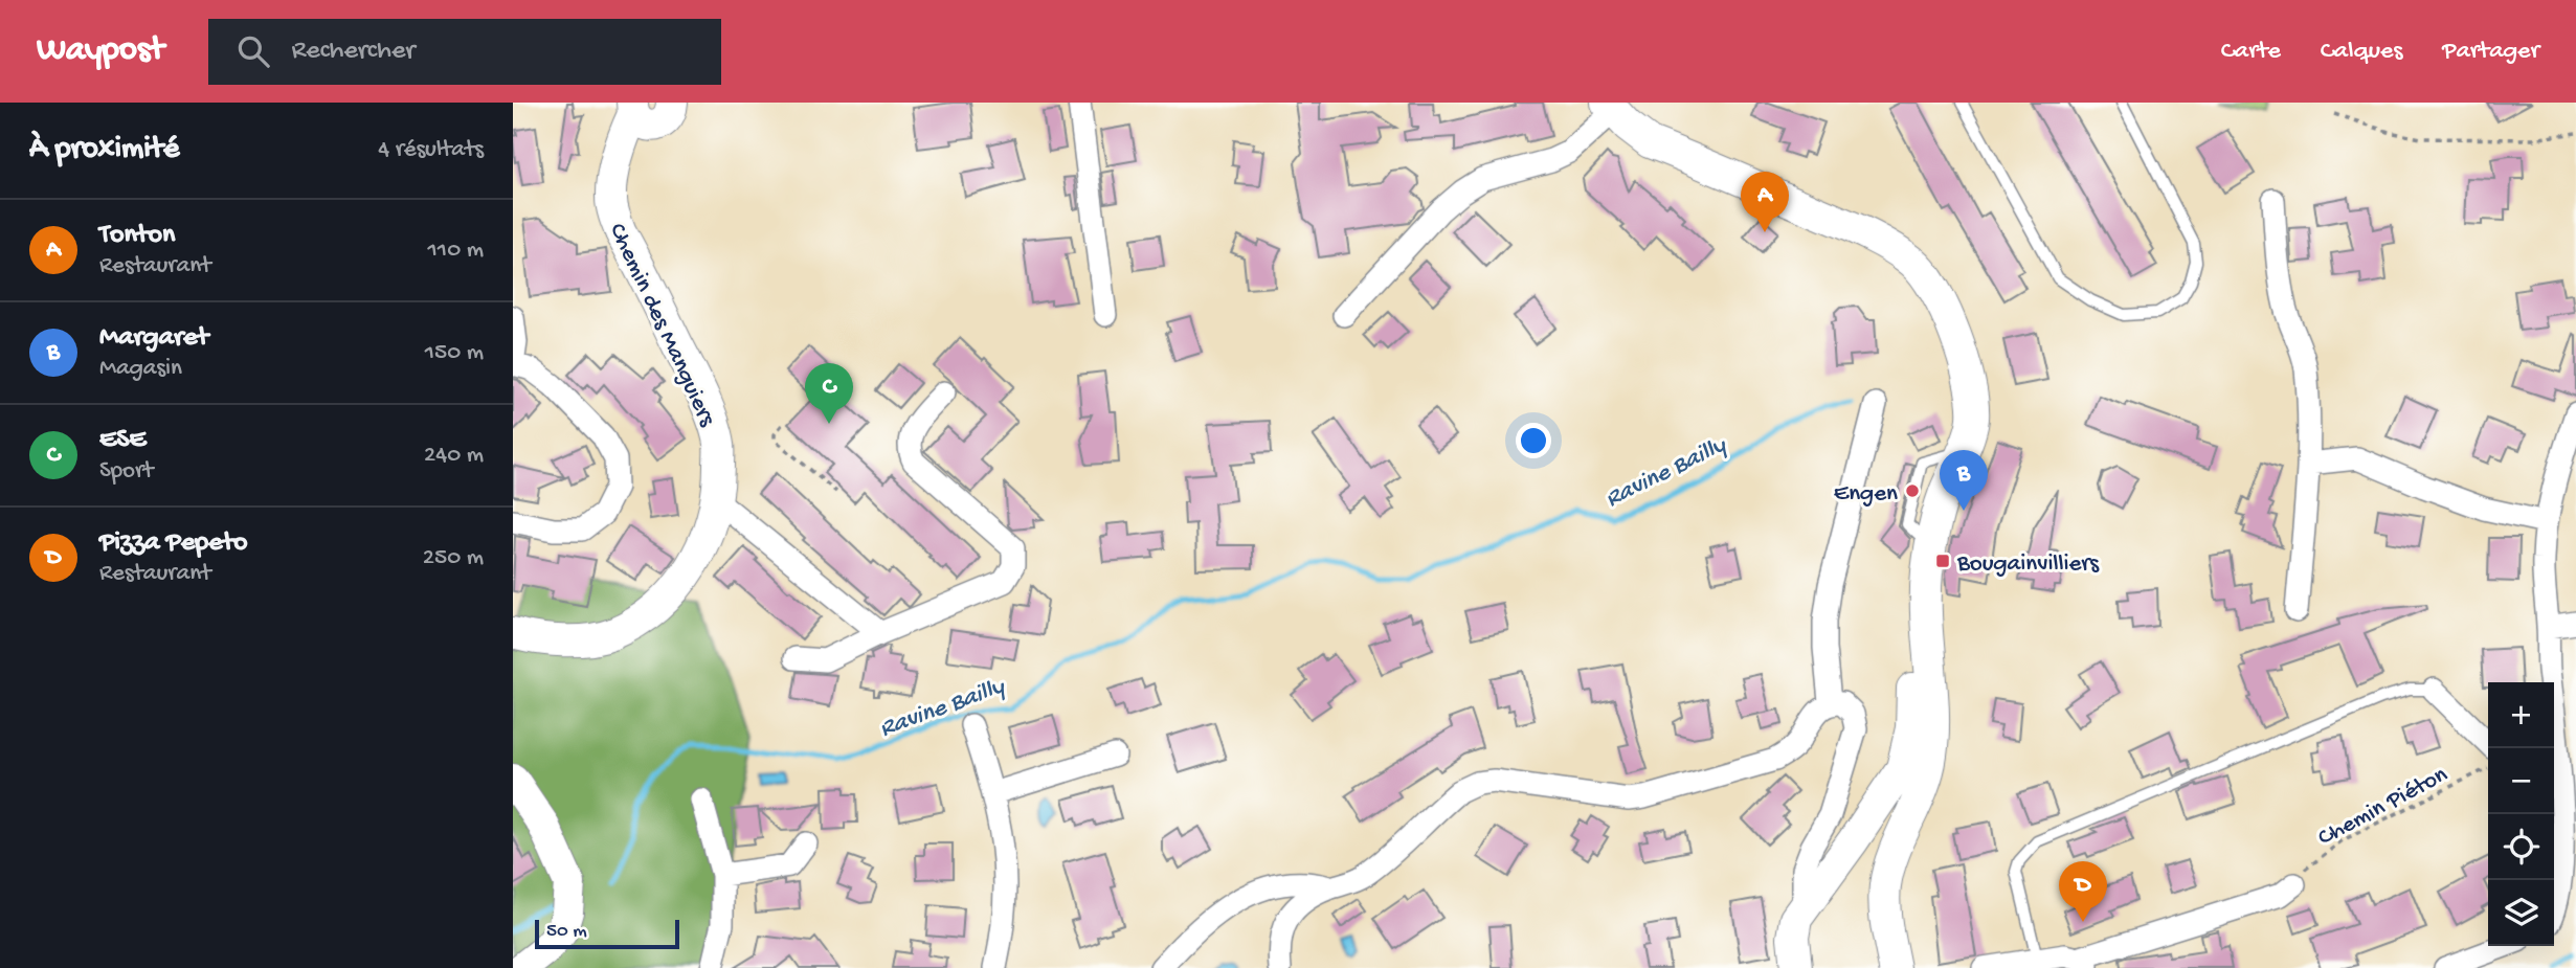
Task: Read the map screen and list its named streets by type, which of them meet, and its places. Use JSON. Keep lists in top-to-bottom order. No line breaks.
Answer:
{"streets":{"street":["Chemin des Manguiers"],"path":["Chemin Piéton"]},"water":["Ravine Bailly"],"places":{"other":["Engen"],"transit":["Bougainvilliers"]},"scale_bar":"50 m","page":{"header":"Waypost","search":"Rechercher","nav":["Carte","Calques","Partager"],"heading":["À proximité","4 résultats"],"pins":["A","C","B","D"],"list":[{"mark":"A","name":"Tonton","note":"Restaurant","value":"110 m"},{"mark":"B","name":"Margaret","note":"Magasin","value":"150 m"},{"mark":"C","name":"ESE","note":"Sport","value":"240 m"},{"mark":"D","name":"Pizza Pepeto","note":"Restaurant","value":"250 m"}],"map_buttons":["+","−"],"scale":"50 m"}}
